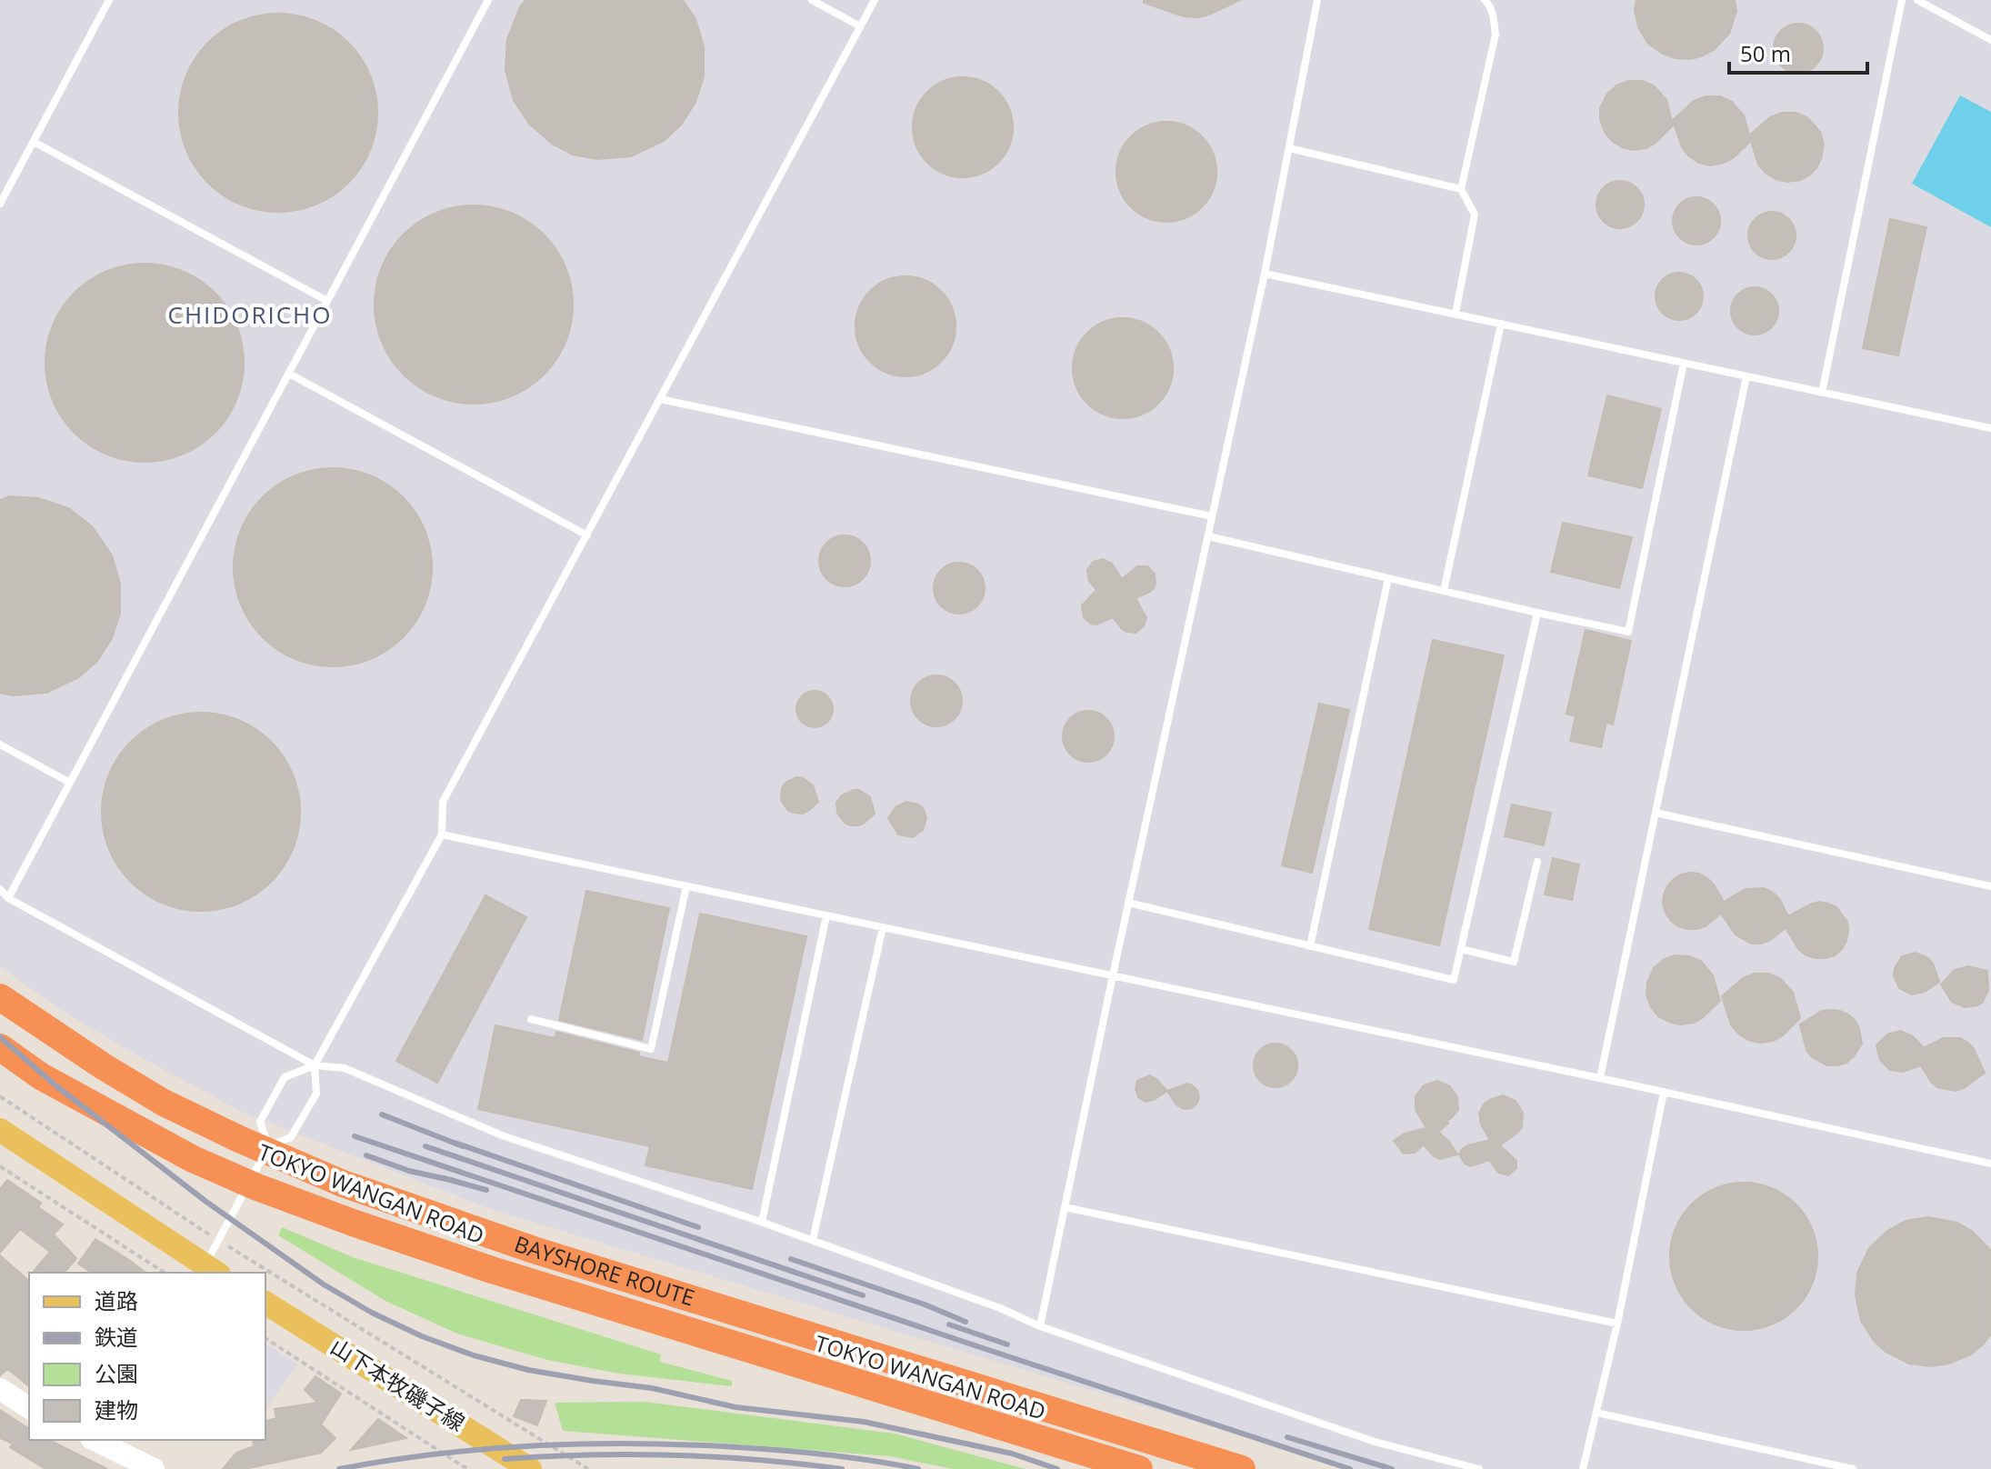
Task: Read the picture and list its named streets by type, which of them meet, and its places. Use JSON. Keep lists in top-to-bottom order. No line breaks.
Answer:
{"streets":{"highway":["TOKYO WANGAN ROAD","BAYSHORE ROUTE"],"main road":["山下本牧磯子線"]},"crossings":[["TOKYO WANGAN ROAD","BAYSHORE ROUTE"]],"districts":["CHIDORICHO"],"legend":["道路","鉄道","公園","建物"],"scale_bar":"50 m"}
